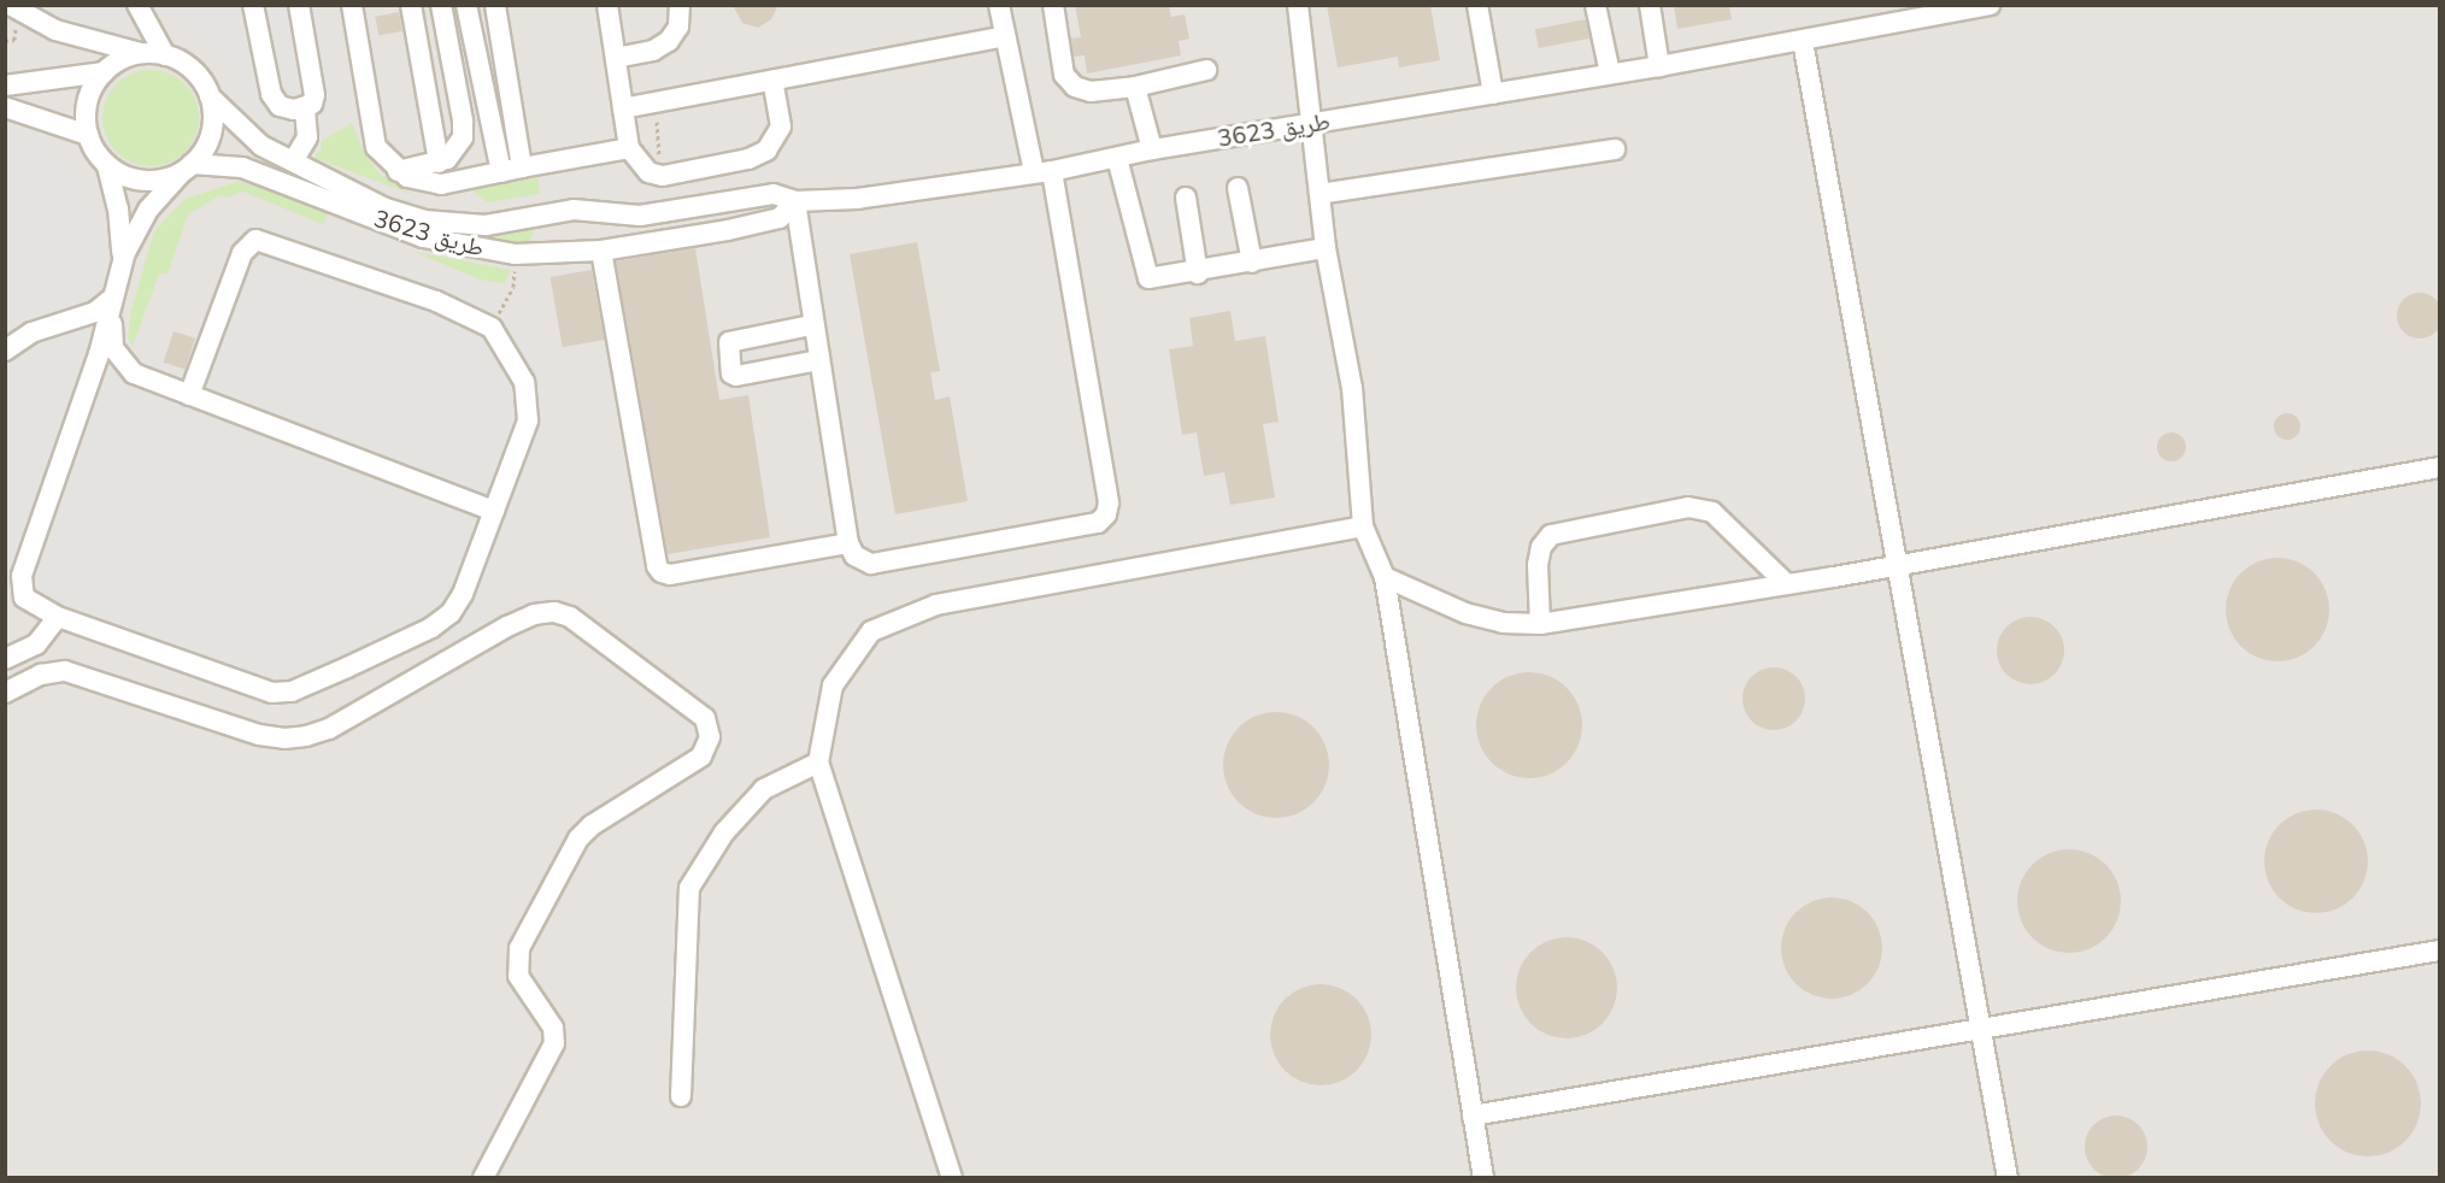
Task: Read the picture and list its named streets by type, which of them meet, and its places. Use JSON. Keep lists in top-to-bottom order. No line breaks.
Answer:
{"streets":{"street":["طريق 3623"]}}
